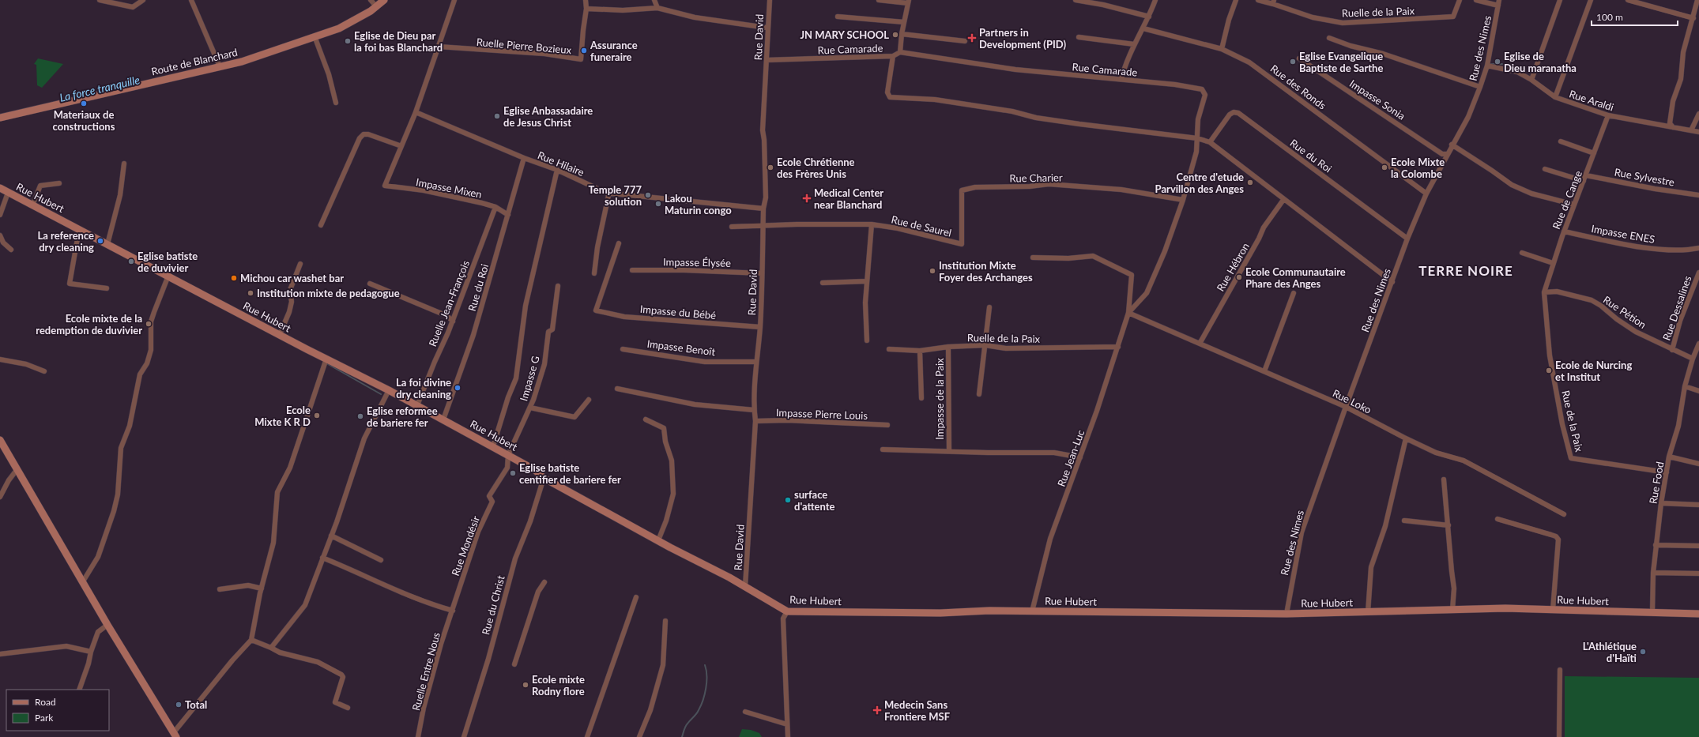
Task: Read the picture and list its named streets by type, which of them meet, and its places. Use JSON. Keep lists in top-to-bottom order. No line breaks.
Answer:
{"streets":{"street":["Ruelle de la Paix","Rue David","Ruelle Pierre Bozieux","Rue des Nimes","Rue Camarade","Route de Blanchard","Rue des Ronds","Impasse Sonia","Rue Araldi","Rue du Roi","Rue Hilaire","Rue Sylvestre","Rue Charier","Impasse Mixen","Rue Hubert","Rue de Cange","Rue de Saurel","Impasse ENES","Impasse Élysée","Rue Hébron","Ruelle Jean-François","Rue Dessalines","Impasse du Bébé","Rue Pétion","Impasse Benoît","Impasse G","Impasse de la Paix","Rue Loko","Impasse Pierre Louis","Rue de la Paix","Rue Jean-Luc","Rue Food","Rue Mondésir","Rue du Christ","Ruelle Entre Nous"]},"crossings":[["Ruelle de la Paix","Impasse de la Paix"],["Ruelle de la Paix","Rue Jean-Luc"],["Rue David","Rue Camarade"],["Rue David","Rue Hilaire"],["Rue David","Rue Hubert"],["Rue David","Rue de Saurel"],["Rue David","Impasse Élysée"],["Rue David","Impasse du Bébé"],["Rue David","Impasse Benoît"],["Rue David","Impasse Pierre Louis"],["Rue des Nimes","Rue des Ronds"],["Rue des Nimes","Impasse Sonia"],["Rue des Nimes","Rue Araldi"],["Rue des Nimes","Rue du Roi"],["Rue des Nimes","Rue Hubert"],["Rue des Nimes","Rue Loko"],["Rue Camarade","Rue Charier"],["Rue Camarade","Rue Loko"],["Rue Camarade","Rue Jean-Luc"],["Rue Araldi","Rue de Cange"],["Rue du Roi","Rue Hilaire"],["Rue du Roi","Impasse Mixen"],["Rue du Roi","Rue Hubert"],["Rue Sylvestre","Rue de Cange"],["Rue Charier","Rue de Saurel"],["Impasse Mixen","Ruelle Jean-François"],["Rue Hubert","Ruelle Jean-François"],["Rue Hubert","Impasse G"],["Rue Hubert","Rue Jean-Luc"],["Rue Hubert","Rue Food"],["Rue Hubert","Rue Mondésir"],["Rue Hubert","Rue du Christ"],["Rue de Cange","Impasse ENES"],["Rue de Cange","Rue Pétion"],["Rue de Cange","Rue de la Paix"],["Rue Hébron","Rue Loko"],["Rue Dessalines","Rue Pétion"],["Rue Pétion","Rue de la Paix"],["Rue Pétion","Rue Food"],["Impasse G","Rue Mondésir"],["Rue Loko","Rue Jean-Luc"],["Rue de la Paix","Rue Food"],["Rue Mondésir","Ruelle Entre Nous"]],"districts":["TERRE NOIRE"],"water":["La force tranquille"],"places":{"other":["JN MARY SCHOOL","Eglise de Dieu par la foi bas Blanchard","Assurance funeraire","Eglise Evangelique Baptiste de Sarthe","Eglise de Dieu maranatha","Materiaux de constructions","Eglise Anbassadaire de Jesus Christ","Ecole Chrétienne des Frères Unis","Ecole Mixte la Colombe","Centre d'etude Parvillon des Anges","Temple 777 solution","Lakou Maturin congo","La reference dry cleaning","Eglise batiste de duvivier","Institution Mixte Foyer des Archanges","Ecole Communautaire Phare des Anges","Michou car washet bar","Institution mixte de pedagogue","Ecole mixte de la redemption de duvivier","Ecole de Nurcing et Institut","La foi divine dry cleaning","Ecole Mixte K R D","Eglise reformee de bariere fer","Eglise batiste centifier de bariere fer","surface d'attente","L'Athlétique d'Haïti","Ecole mixte Rodny flore","Total"],"health":["Partners in Development (PID)","Medical Center near Blanchard","Medecin Sans Frontiere MSF"]},"legend":["Road","Park"],"scale_bar":"100 m"}
